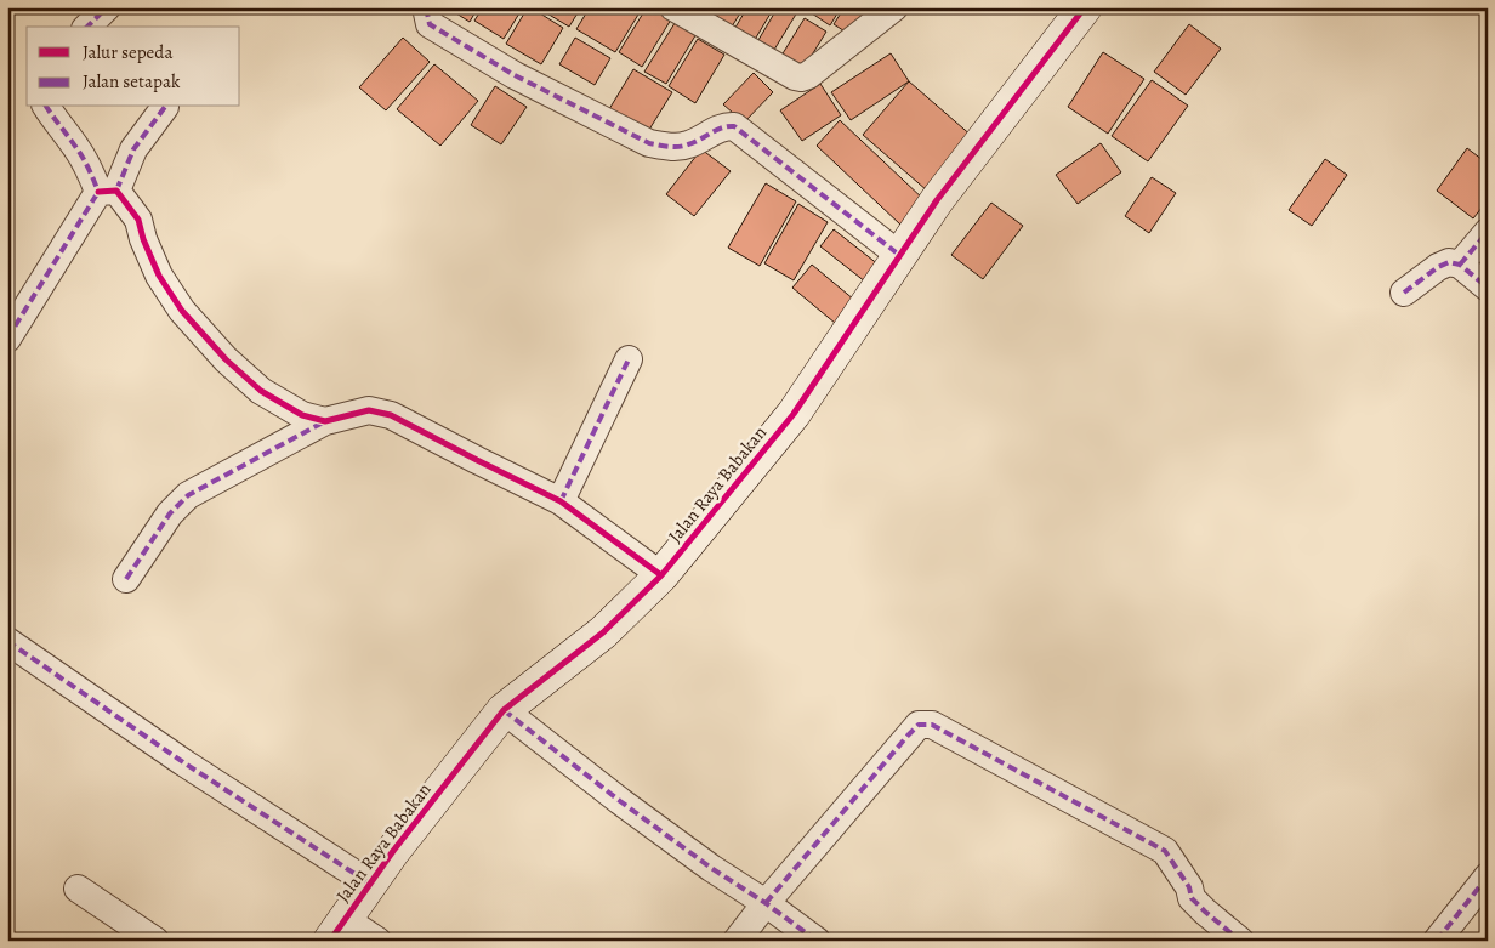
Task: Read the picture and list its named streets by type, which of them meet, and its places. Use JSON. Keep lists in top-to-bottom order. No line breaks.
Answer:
{"streets":{"street":["Jalan Raya Babakan"]},"legend":["Jalur sepeda","Jalan setapak"]}
